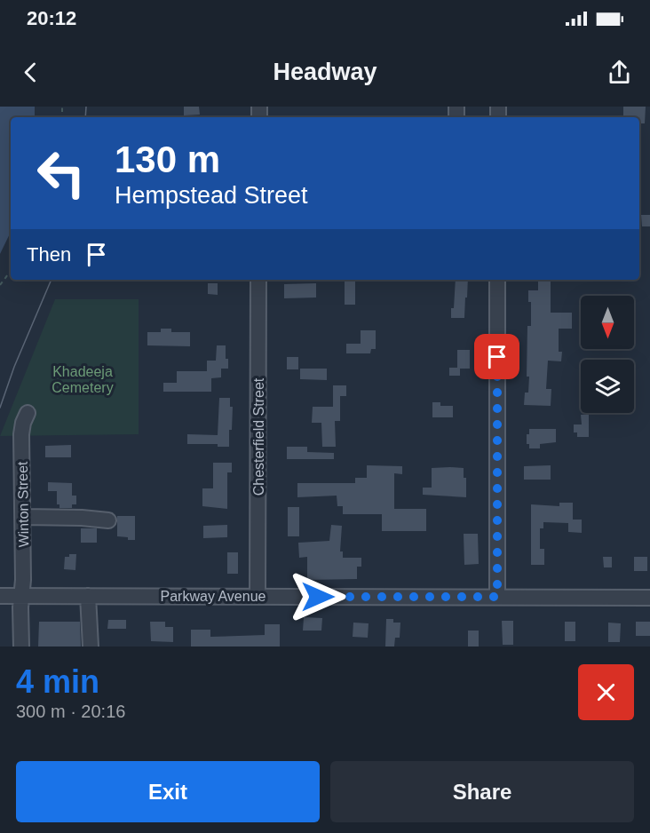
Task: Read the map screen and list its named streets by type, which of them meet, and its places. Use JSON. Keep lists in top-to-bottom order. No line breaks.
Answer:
{"streets":{"street":["Chesterfield Street","Winton Street","Parkway Avenue"]},"crossings":[["Chesterfield Street","Parkway Avenue"],["Winton Street","Parkway Avenue"]],"parks":["Khadeeja Cemetery"],"north":"bottom","page":{"status":"20:12","header":"Headway","turn":["130 m","Hempstead Street"],"then":"Then","heading":["4 min","300 m · 20:16"],"buttons":["Exit","Share"]}}
